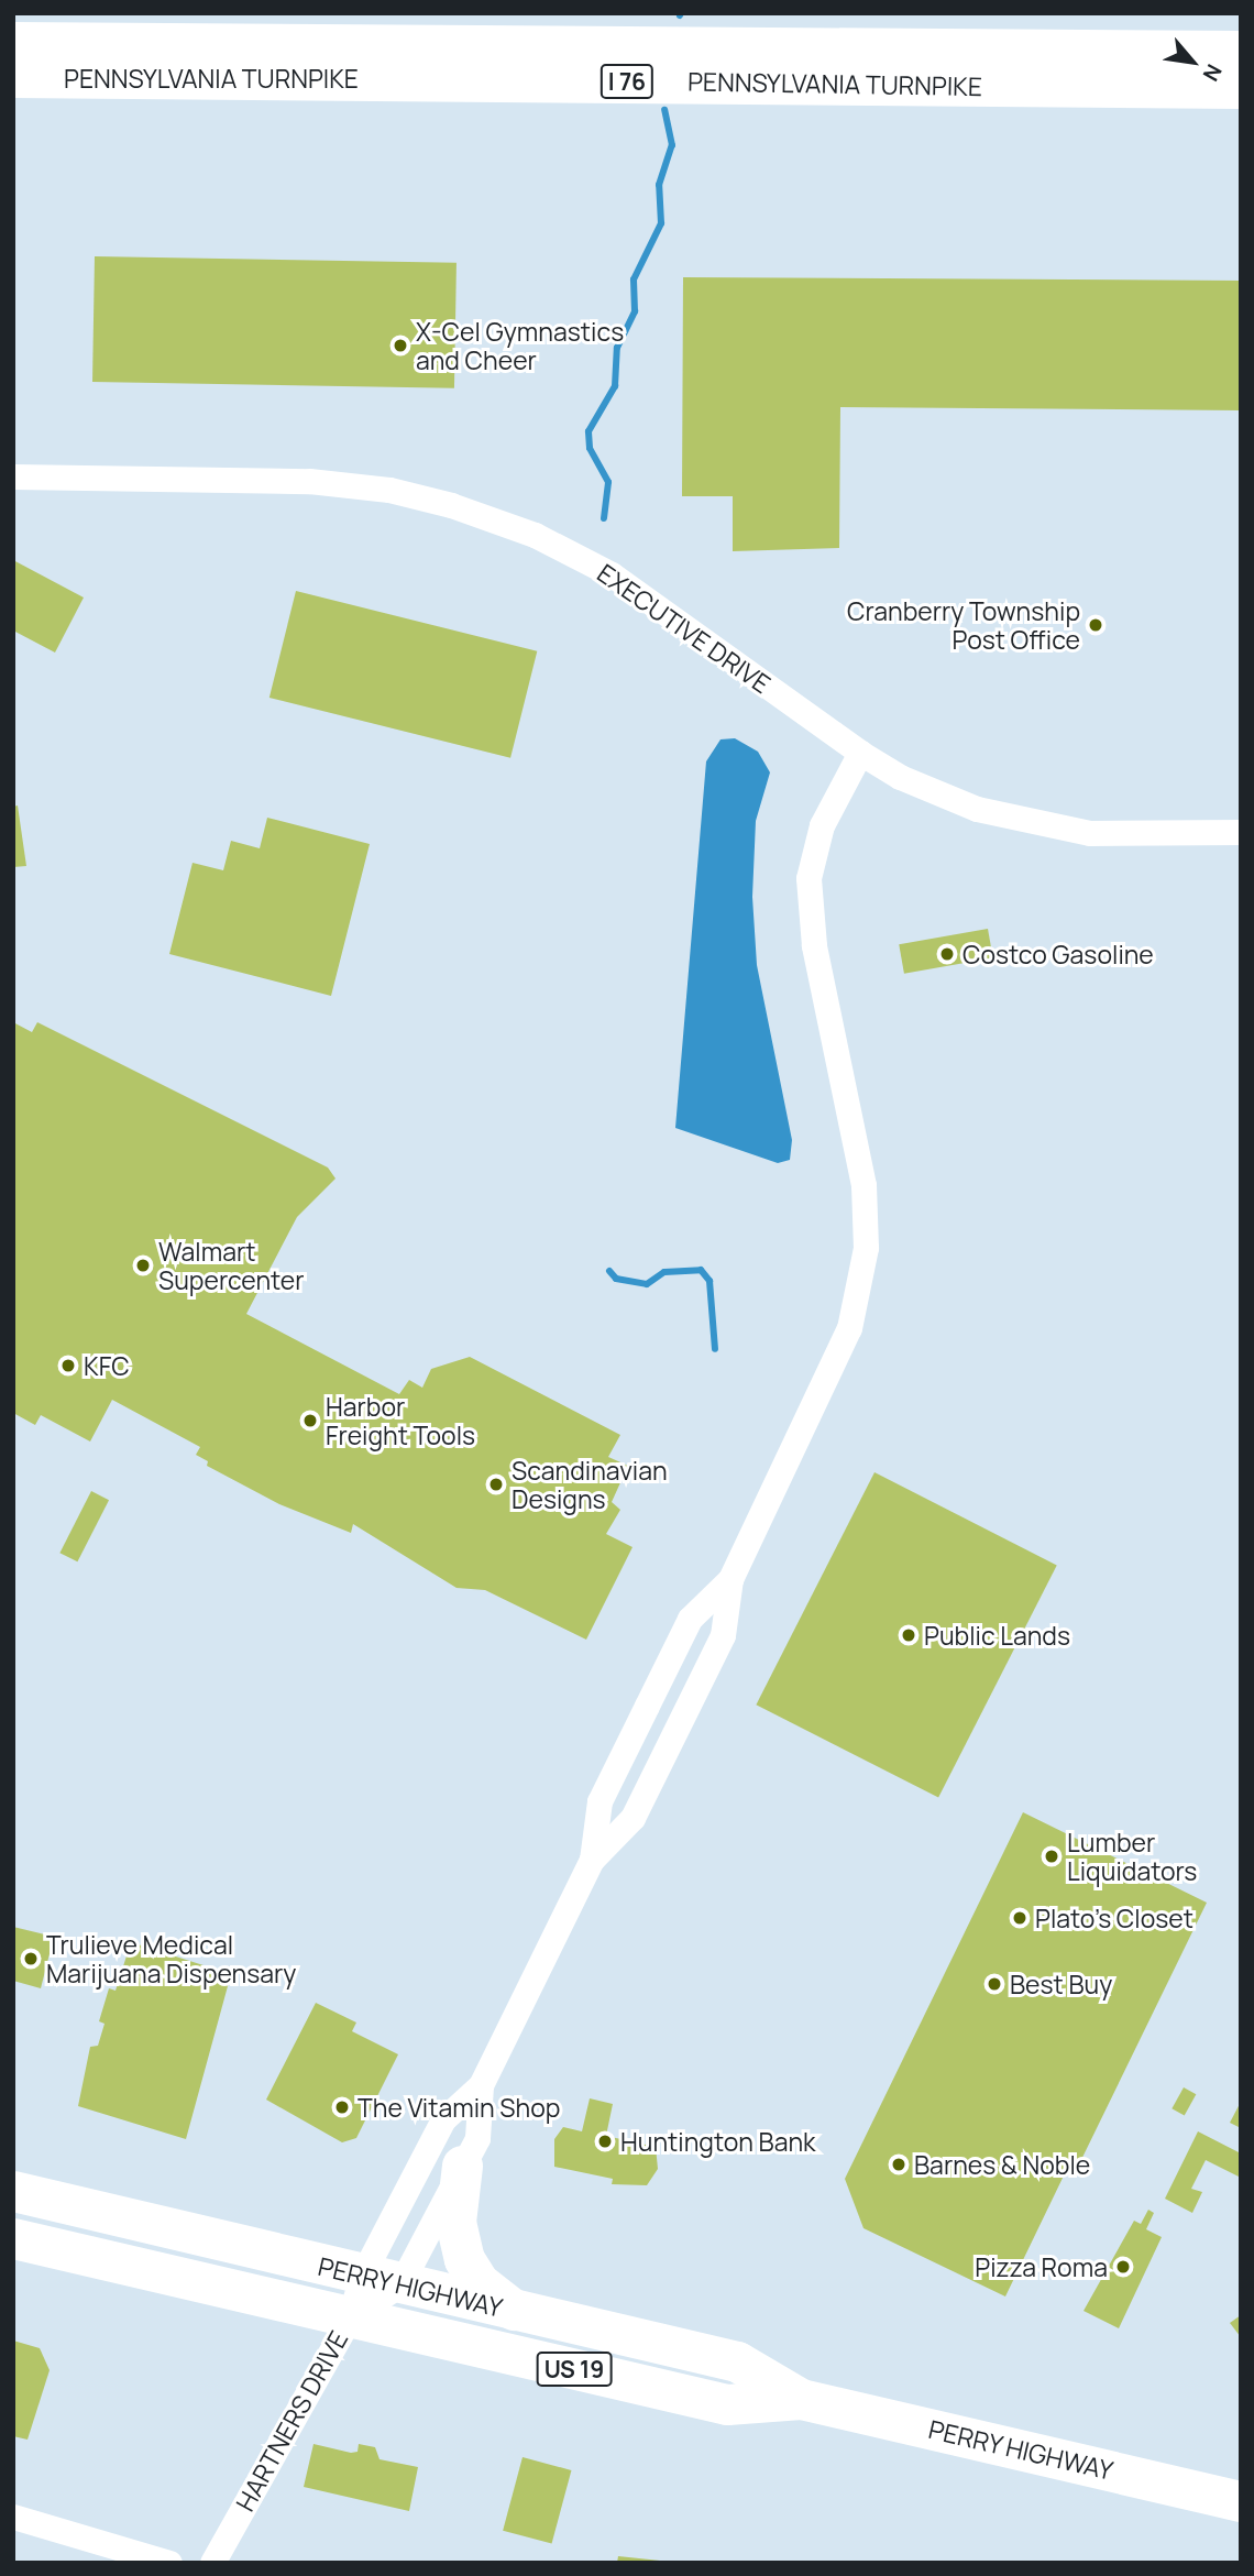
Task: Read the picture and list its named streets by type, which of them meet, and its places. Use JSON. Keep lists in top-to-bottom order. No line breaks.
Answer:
{"streets":{"highway":["PENNSYLVANIA TURNPIKE","I 76"],"main road":["PERRY HIGHWAY","US 19"],"street":["EXECUTIVE DRIVE","HARTNERS DRIVE"]},"crossings":[["PERRY HIGHWAY","HARTNERS DRIVE"]],"places":["X-Cel Gymnastics and Cheer","Cranberry Township Post Office","Costco Gasoline","Walmart Supercenter","KFC","Harbor Freight Tools","Scandinavian Designs","Public Lands","Lumber Liquidators","Plato's Closet","Trulieve Medical Marijuana Dispensary","Best Buy","The Vitamin Shop","Huntington Bank","Barnes & Noble","Pizza Roma"],"north":"bottom right"}
